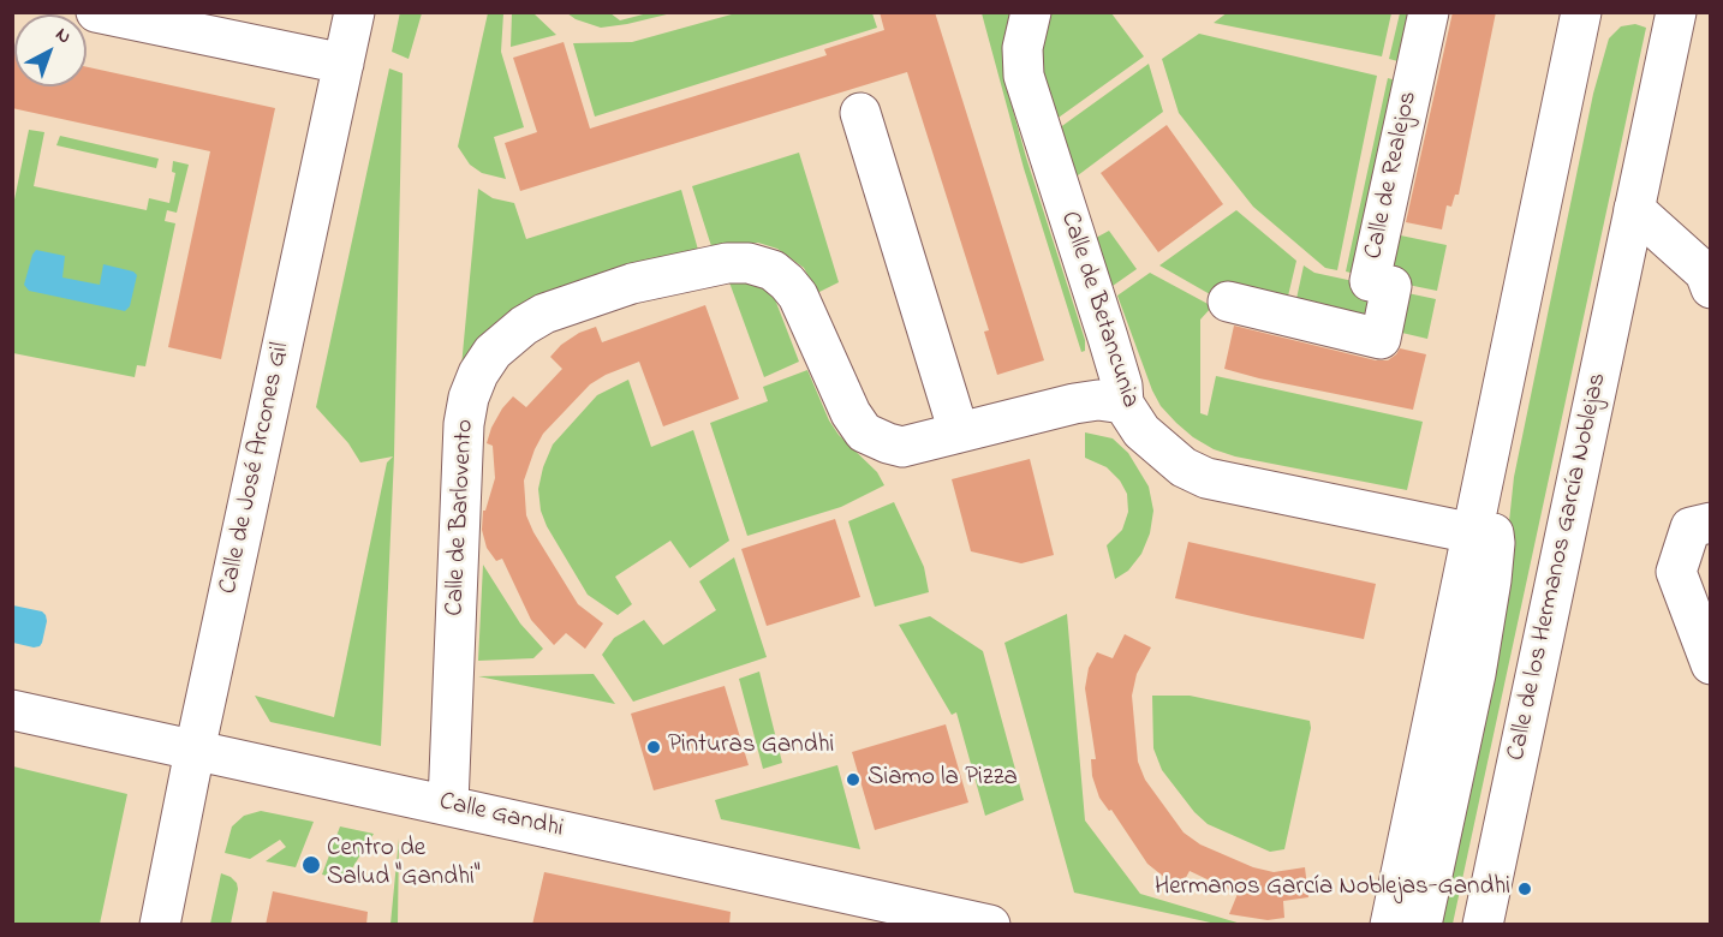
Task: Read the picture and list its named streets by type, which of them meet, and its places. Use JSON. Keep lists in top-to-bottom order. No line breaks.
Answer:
{"streets":{"street":["Calle de Realejos","Calle de Betancunia","Calle de José Arcones Gil","Calle de Barlovento","Calle de los Hermanos García Noblejas","Calle Gandhi"]},"crossings":[["Calle de Betancunia","Calle de Barlovento"],["Calle de José Arcones Gil","Calle Gandhi"],["Calle de Barlovento","Calle Gandhi"]],"places":["Pinturas Gandhi","Siamo la Pizza","Centro de Salud \"Gandhi\"","Hermanos García Noblejas-Gandhi"],"north":"top right"}
